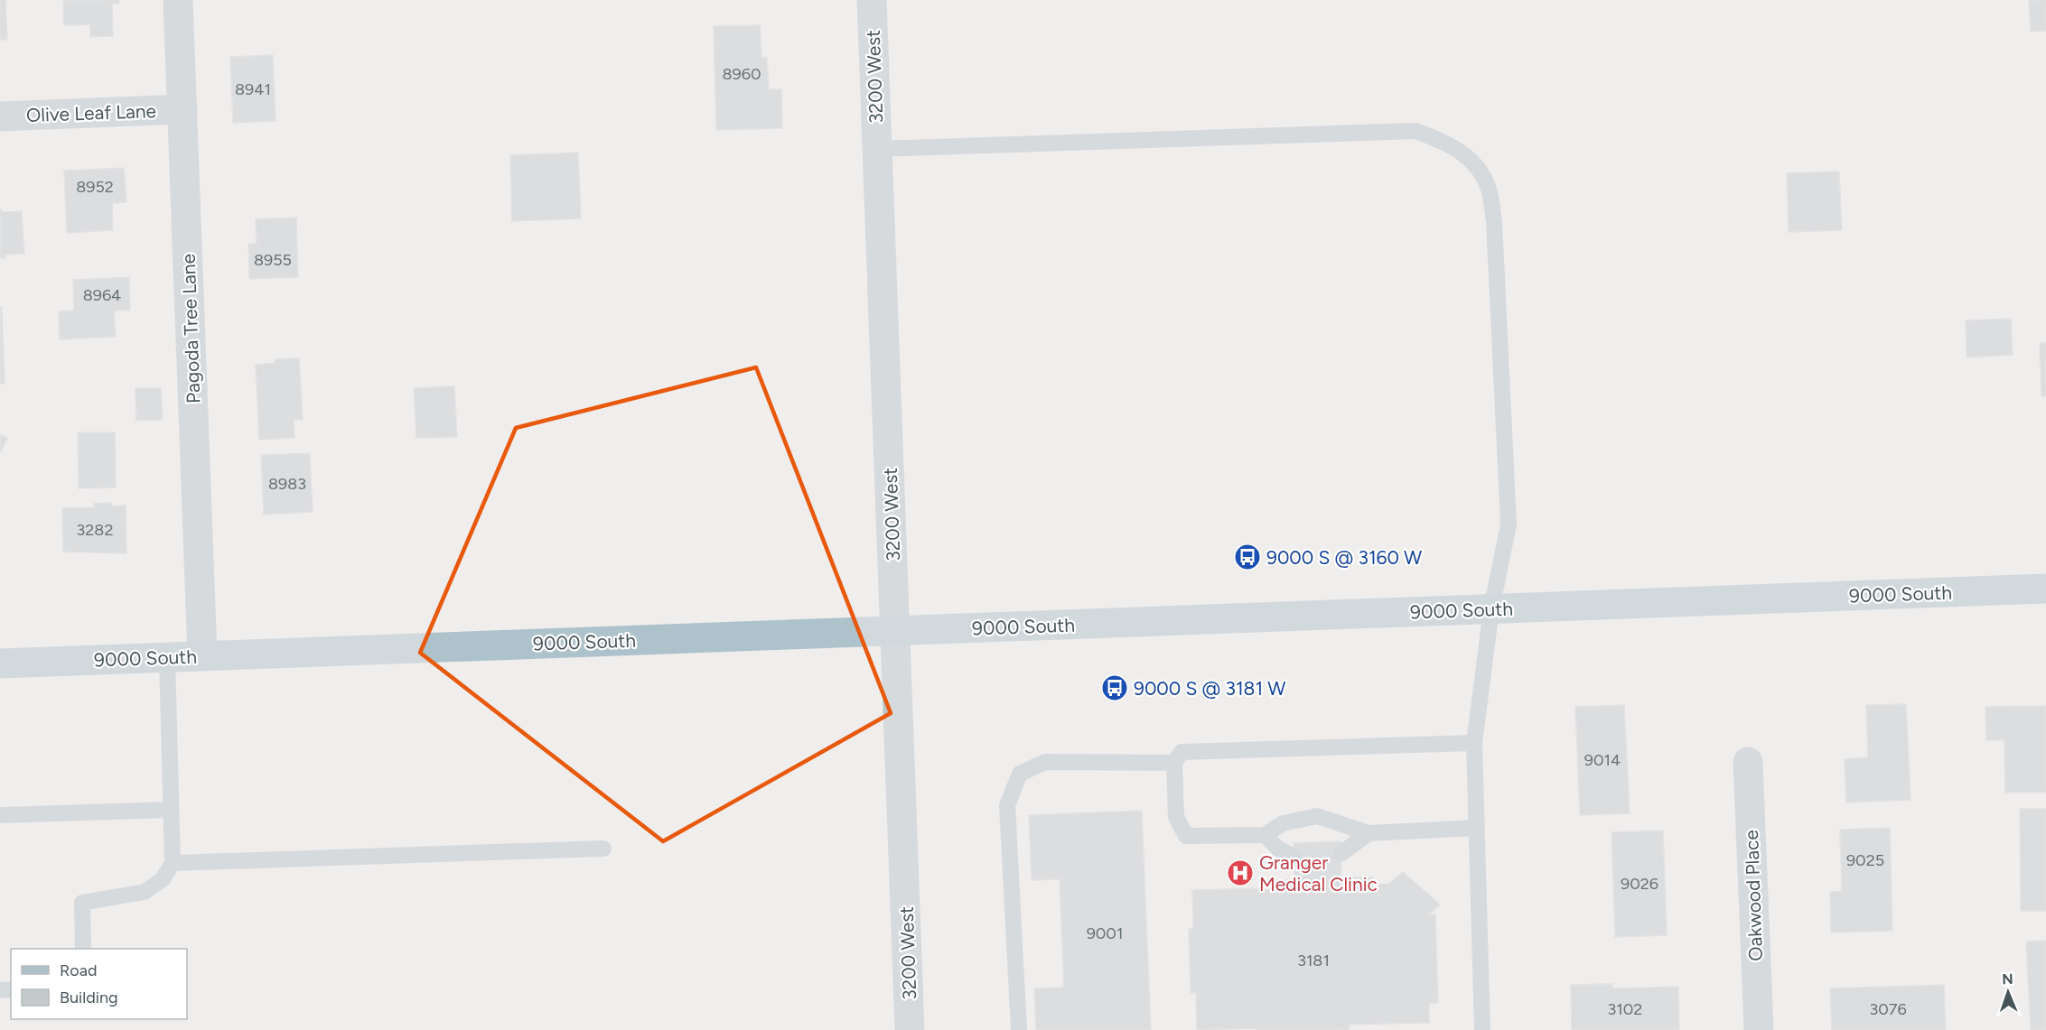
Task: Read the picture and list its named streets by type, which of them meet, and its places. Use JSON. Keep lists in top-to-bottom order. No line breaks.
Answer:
{"streets":{"main road":["9000 South"],"street":["3200 West","Olive Leaf Lane","Pagoda Tree Lane","Oakwood Place"]},"crossings":[["3200 West","9000 South"],["Olive Leaf Lane","Pagoda Tree Lane"],["Pagoda Tree Lane","9000 South"]],"places":{"bus stop":["9000 S @ 3160 W","9000 S @ 3181 W"],"hospital":["Granger Medical Clinic"]},"house_numbers":["8960","8941","8952","8955","8964","8983","3282","9014","9025","9026","9001","3181","3102","3076"],"legend":["Road","Building"],"north":"top"}
